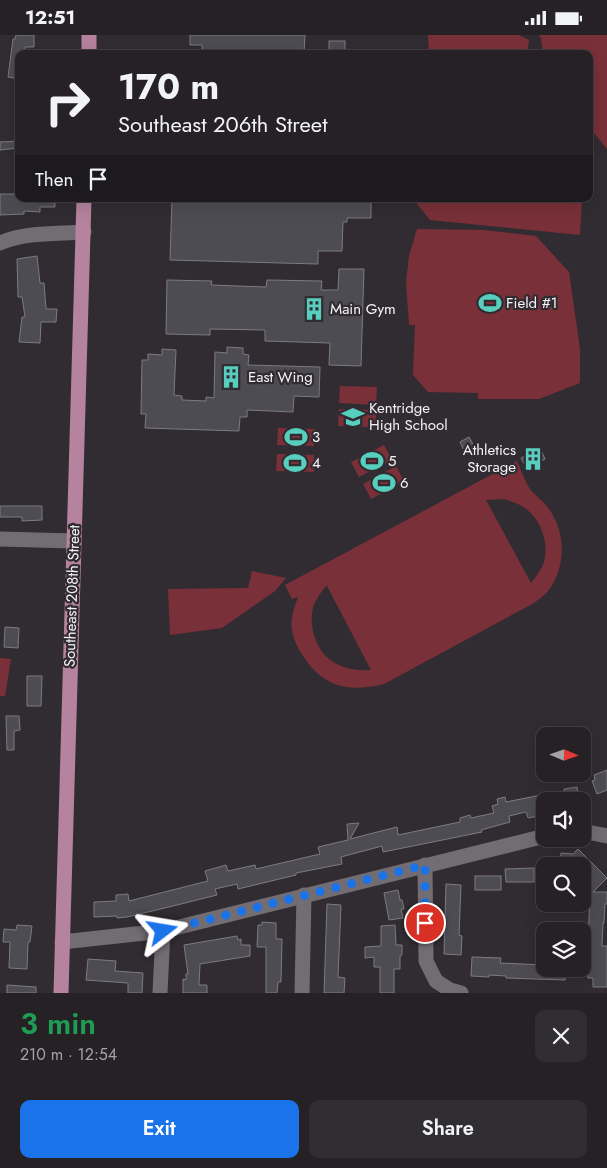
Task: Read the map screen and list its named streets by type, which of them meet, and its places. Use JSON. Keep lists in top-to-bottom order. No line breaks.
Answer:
{"streets":{"main road":["Southeast 208th Street"]},"places":{"sports":["Field #1","3","5","4","6"],"building":["Main Gym","East Wing","Athletics Storage"],"school or university":["Kentridge High School"]},"north":"right","page":{"status":"12:51","turn":["170 m","Southeast 206th Street"],"then":"Then","heading":["3 min","210 m · 12:54"],"buttons":["Exit","Share"]}}
